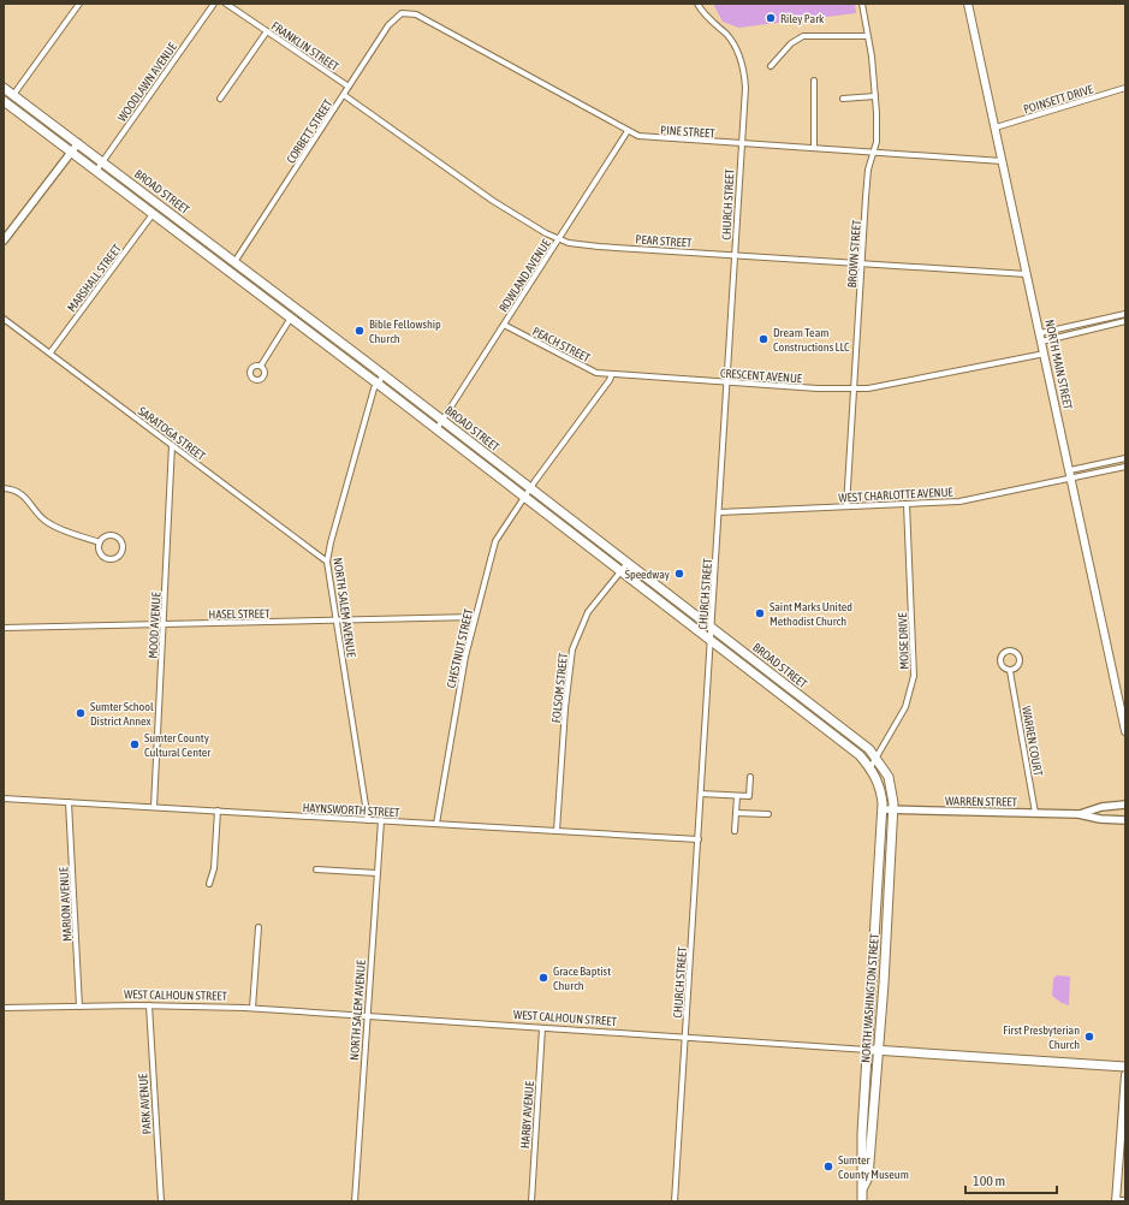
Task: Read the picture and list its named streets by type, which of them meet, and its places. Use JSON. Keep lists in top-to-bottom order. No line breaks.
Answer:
{"streets":{"main road":["BROAD STREET","NORTH MAIN STREET","WEST CALHOUN STREET","NORTH WASHINGTON STREET"],"street":["FRANKLIN STREET","WOODLAWN AVENUE","POINSETT DRIVE","CORBETT STREET","PINE STREET","CHURCH STREET","PEAR STREET","BROWN STREET","ROWLAND AVENUE","MARSHALL STREET","PEACH STREET","CRESCENT AVENUE","SARATOGA STREET","WEST CHARLOTTE AVENUE","NORTH SALEM AVENUE","HASEL STREET","MOOD AVENUE","MOISE DRIVE","CHESTNUT STREET","FOLSOM STREET","WARREN COURT","WARREN STREET","HAYNSWORTH STREET","MARION AVENUE","PARK AVENUE","HARBY AVENUE"]},"crossings":[["FRANKLIN STREET","CORBETT STREET"],["WOODLAWN AVENUE","BROAD STREET"],["POINSETT DRIVE","NORTH MAIN STREET"],["CORBETT STREET","PINE STREET"],["CORBETT STREET","BROAD STREET"],["CORBETT STREET","PEAR STREET"],["PINE STREET","CHURCH STREET"],["PINE STREET","BROWN STREET"],["PINE STREET","ROWLAND AVENUE"],["PINE STREET","NORTH MAIN STREET"],["BROAD STREET","CHURCH STREET"],["BROAD STREET","ROWLAND AVENUE"],["BROAD STREET","MARSHALL STREET"],["BROAD STREET","NORTH SALEM AVENUE"],["BROAD STREET","MOISE DRIVE"],["BROAD STREET","CHESTNUT STREET"],["BROAD STREET","FOLSOM STREET"],["BROAD STREET","WARREN STREET"],["BROAD STREET","NORTH WASHINGTON STREET"],["CHURCH STREET","PEAR STREET"],["CHURCH STREET","CRESCENT AVENUE"],["CHURCH STREET","WEST CHARLOTTE AVENUE"],["CHURCH STREET","HAYNSWORTH STREET"],["CHURCH STREET","WEST CALHOUN STREET"],["PEAR STREET","BROWN STREET"],["PEAR STREET","ROWLAND AVENUE"],["PEAR STREET","NORTH MAIN STREET"],["BROWN STREET","CRESCENT AVENUE"],["BROWN STREET","WEST CHARLOTTE AVENUE"],["ROWLAND AVENUE","PEACH STREET"],["MARSHALL STREET","SARATOGA STREET"],["PEACH STREET","CRESCENT AVENUE"],["NORTH MAIN STREET","CRESCENT AVENUE"],["NORTH MAIN STREET","WEST CHARLOTTE AVENUE"],["SARATOGA STREET","NORTH SALEM AVENUE"],["SARATOGA STREET","MOOD AVENUE"],["WEST CHARLOTTE AVENUE","MOISE DRIVE"],["NORTH SALEM AVENUE","HASEL STREET"],["NORTH SALEM AVENUE","HAYNSWORTH STREET"],["NORTH SALEM AVENUE","WEST CALHOUN STREET"],["HASEL STREET","MOOD AVENUE"],["HASEL STREET","CHESTNUT STREET"],["MOOD AVENUE","HAYNSWORTH STREET"],["CHESTNUT STREET","HAYNSWORTH STREET"],["FOLSOM STREET","HAYNSWORTH STREET"],["WARREN COURT","WARREN STREET"],["WARREN STREET","NORTH WASHINGTON STREET"],["HAYNSWORTH STREET","MARION AVENUE"],["MARION AVENUE","WEST CALHOUN STREET"],["WEST CALHOUN STREET","NORTH WASHINGTON STREET"],["WEST CALHOUN STREET","PARK AVENUE"],["WEST CALHOUN STREET","HARBY AVENUE"]],"places":["Riley Park","Bible Fellowship Church","Dream Team Constructions LLC","Speedway","Saint Marks United Methodist Church","Sumter School District Annex","Sumter County Cultural Center","Grace Baptist Church","First Presbyterian Church","Sumter County Museum"],"scale_bar":"100 m"}
